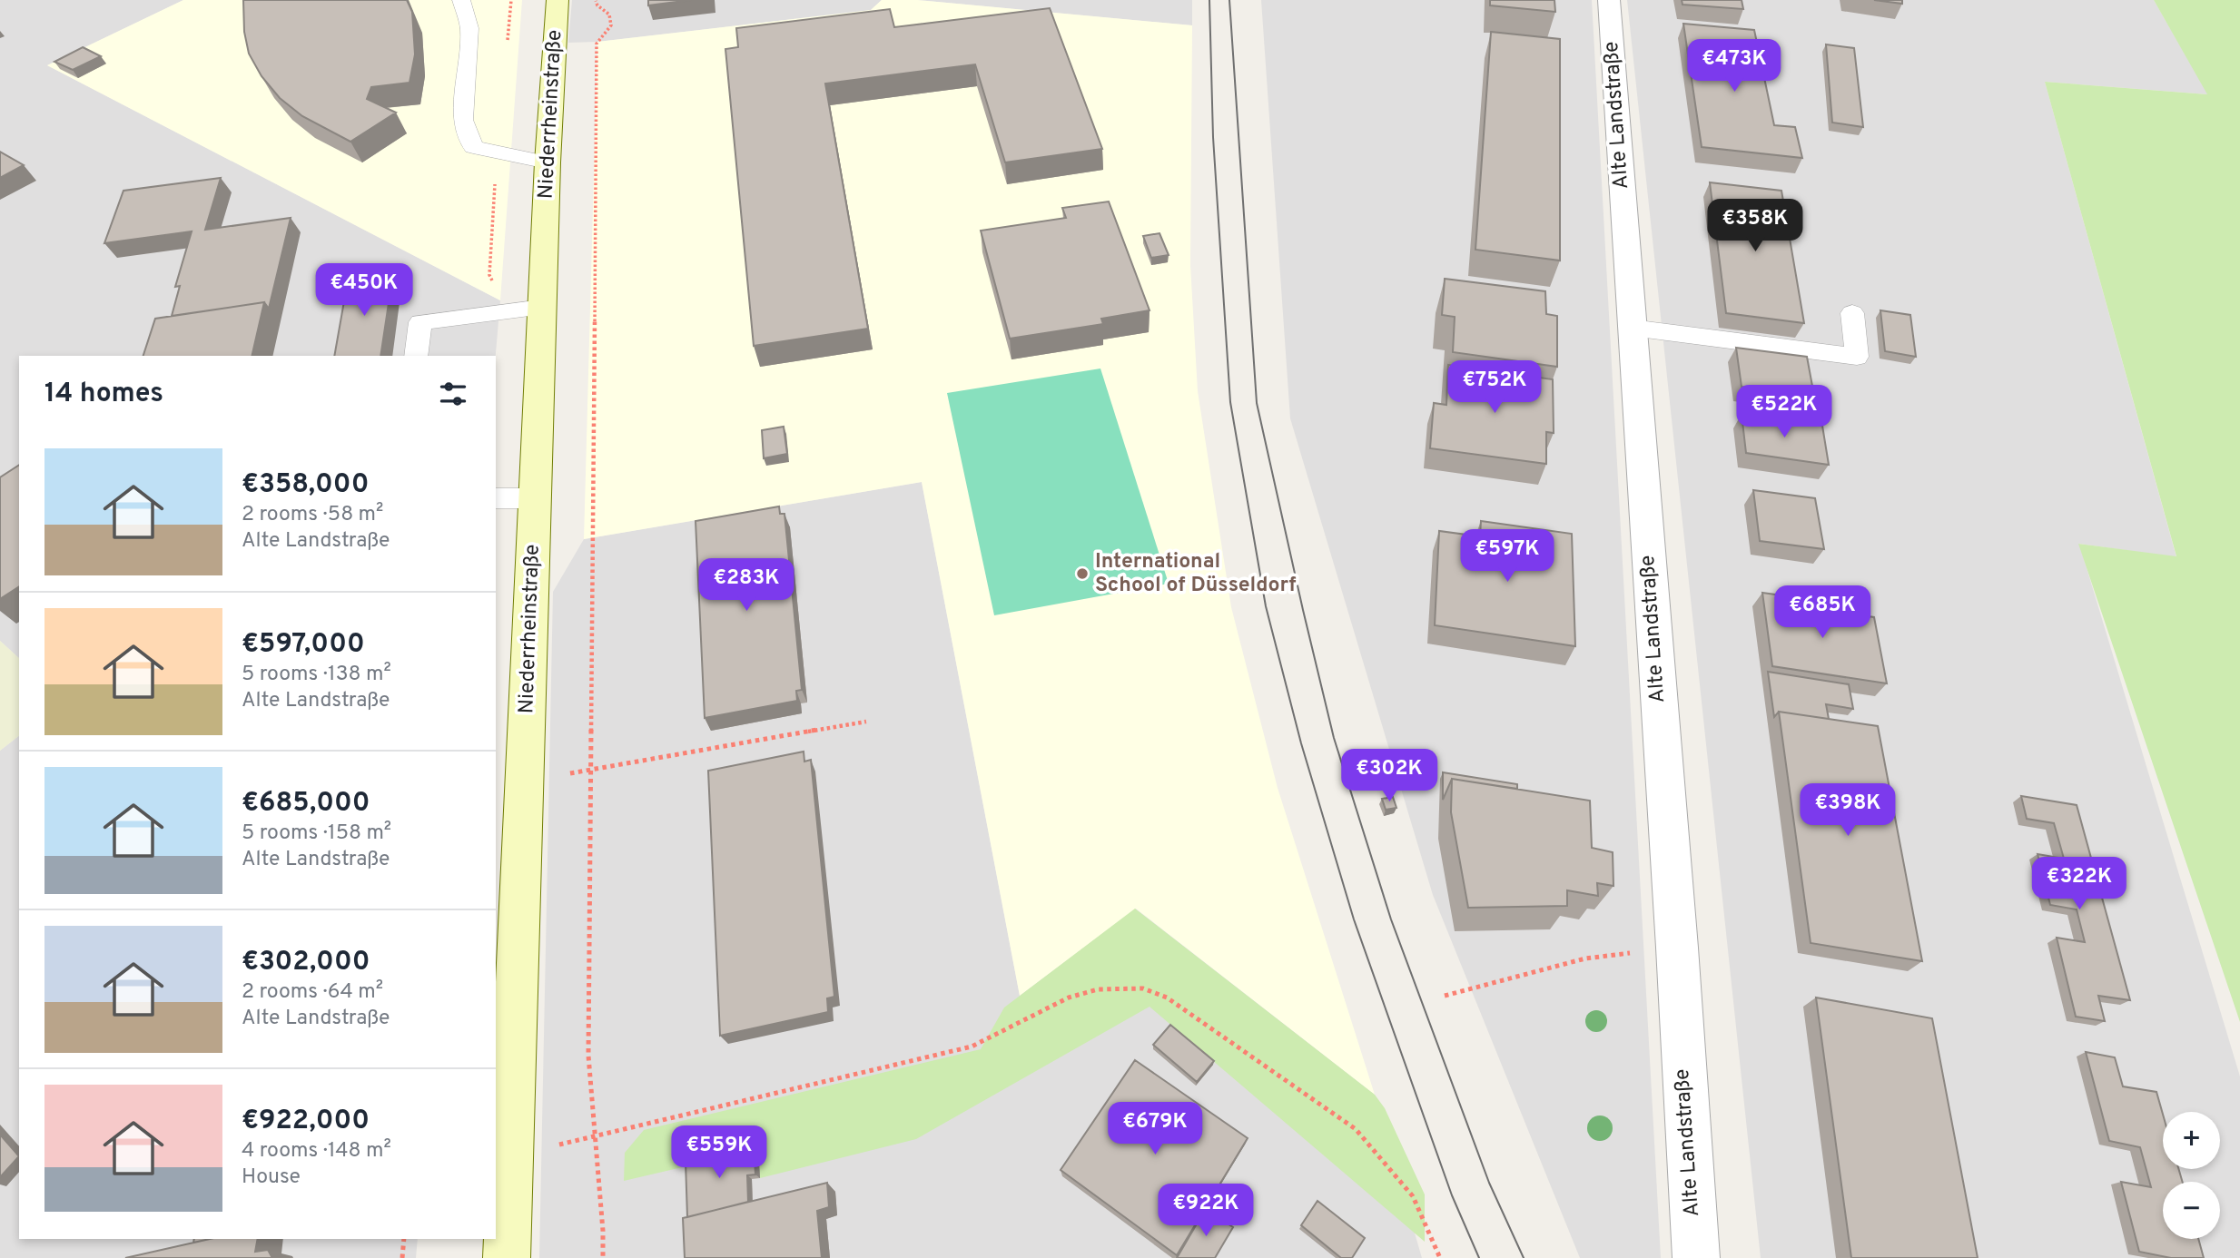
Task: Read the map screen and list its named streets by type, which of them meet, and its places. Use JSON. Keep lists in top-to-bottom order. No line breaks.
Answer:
{"streets":{"main road":["Niederrheinstraße"],"street":["Alte Landstraße"]},"places":["International School of Düsseldorf"],"page":{"price":["€473K","€358K","€450K","€752K","€522K","€597K","€283K","€685K","€302K","€398K","€322K","€679K","€559K","€922K"],"heading":"14 homes","list":[{"name":"€358,000","note":"2 rooms · 58 m² · Alte Landstraße"},{"name":"€597,000","note":"5 rooms · 138 m² · Alte Landstraße"},{"name":"€685,000","note":"5 rooms · 158 m² · Alte Landstraße"},{"name":"€302,000","note":"2 rooms · 64 m² · Alte Landstraße"},{"name":"€922,000","note":"4 rooms · 148 m² · House"}],"map_buttons":["+","−"]}}
